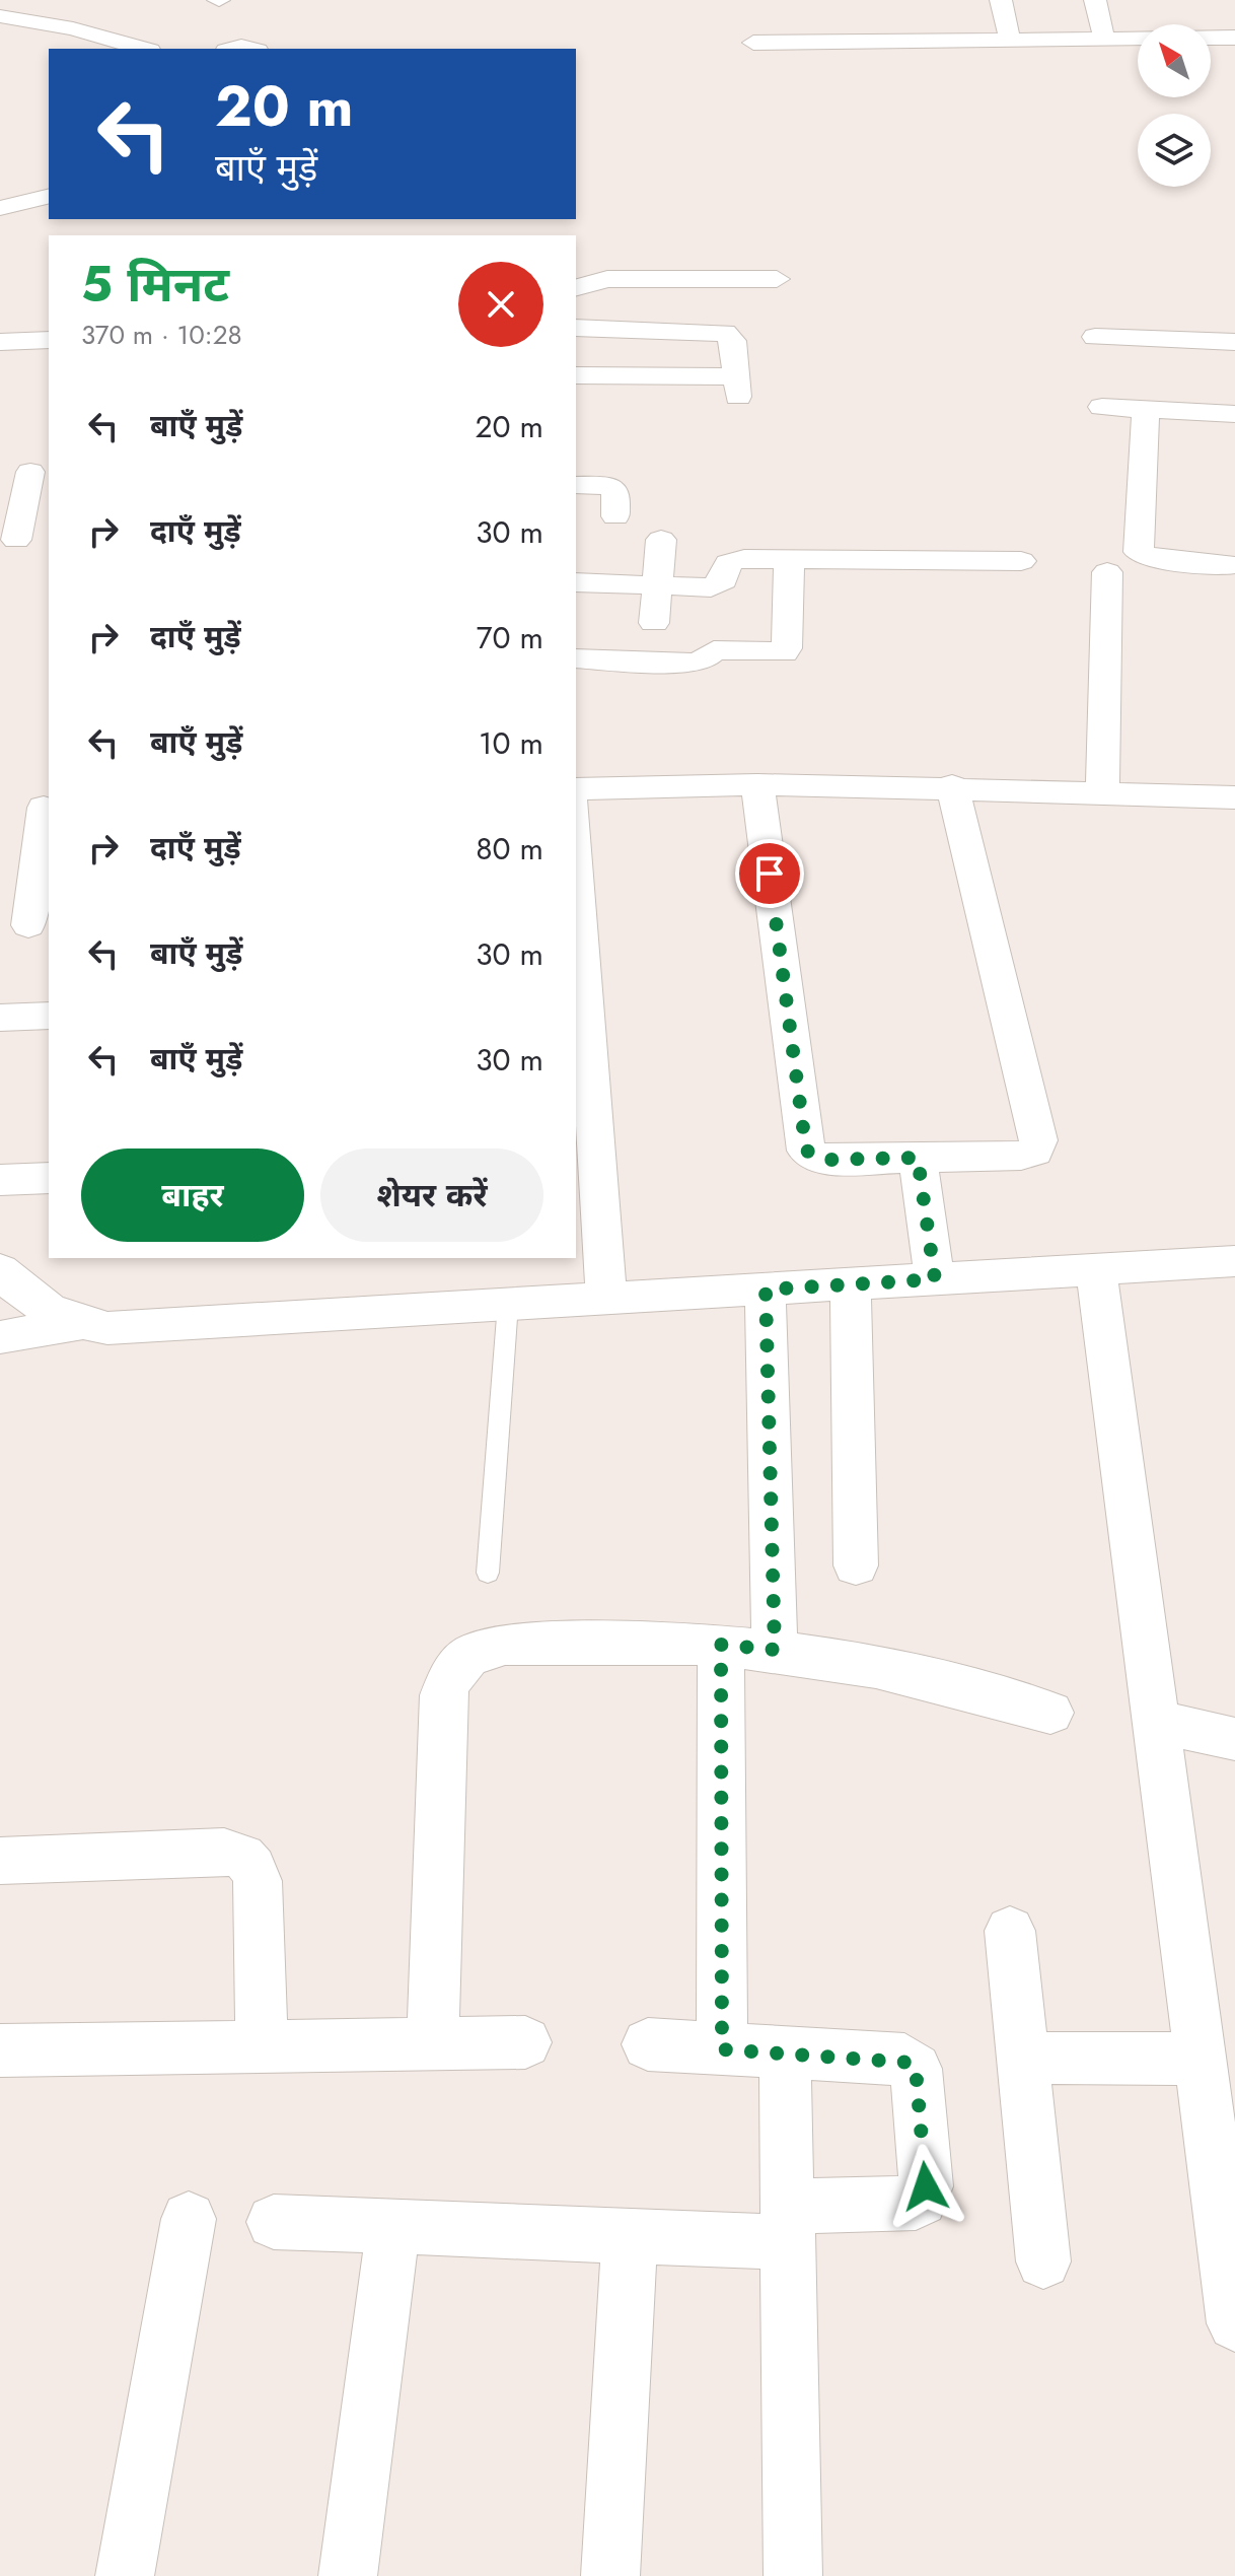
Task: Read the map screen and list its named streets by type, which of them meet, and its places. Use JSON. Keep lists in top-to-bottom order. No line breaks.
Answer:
{"north":"top left","page":{"turn":["20 m","बाएँ मुड़ें"],"heading":["5 मिनट","370 m · 10:28"],"list":[{"name":"बाएँ मुड़ें","value":"20 m"},{"name":"दाएँ मुड़ें","value":"30 m"},{"name":"दाएँ मुड़ें","value":"70 m"},{"name":"बाएँ मुड़ें","value":"10 m"},{"name":"दाएँ मुड़ें","value":"80 m"},{"name":"बाएँ मुड़ें","value":"30 m"},{"name":"बाएँ मुड़ें","value":"30 m"}],"buttons":["बाहर","शेयर करें"]}}
